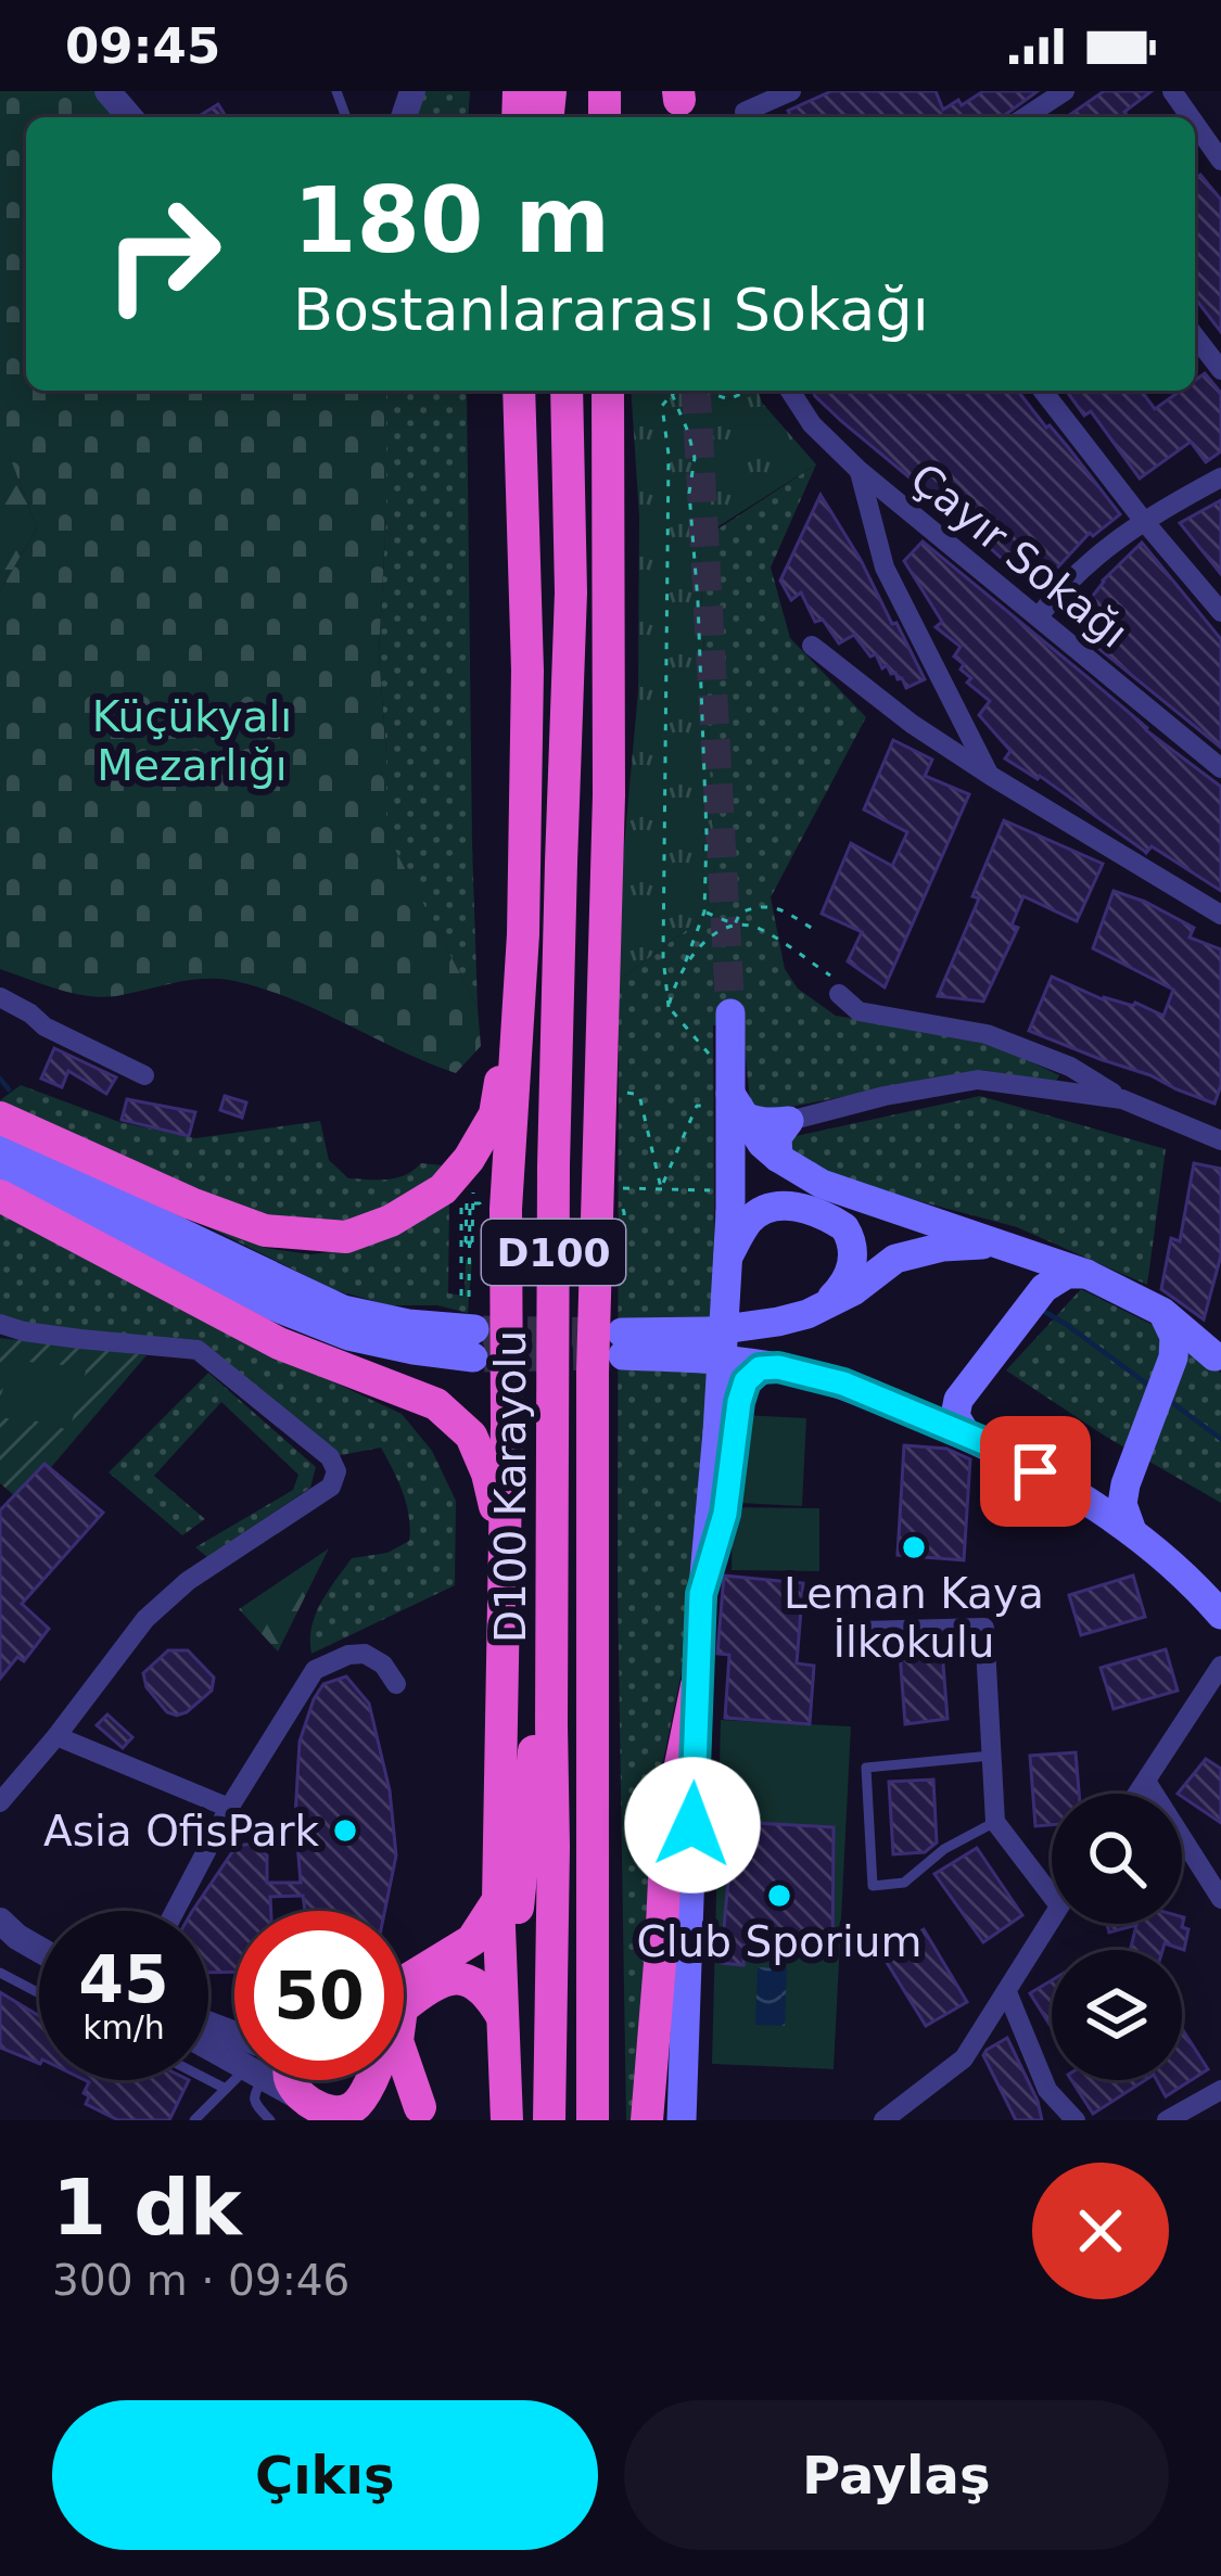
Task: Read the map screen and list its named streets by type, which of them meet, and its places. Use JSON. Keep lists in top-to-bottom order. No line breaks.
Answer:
{"streets":{"highway":["D100","D100 Karayolu"],"street":["Çayır Sokağı"]},"parks":["Küçükyalı Mezarlığı"],"places":["Leman Kaya İlkokulu","Asia OfisPark","Club Sporium"],"page":{"status":"09:45","turn":["180 m","Bostanlararası Sokağı"],"speed":"45 km/h","limit":"50","heading":["1 dk","300 m · 09:46"],"buttons":["Çıkış","Paylaş"]}}
